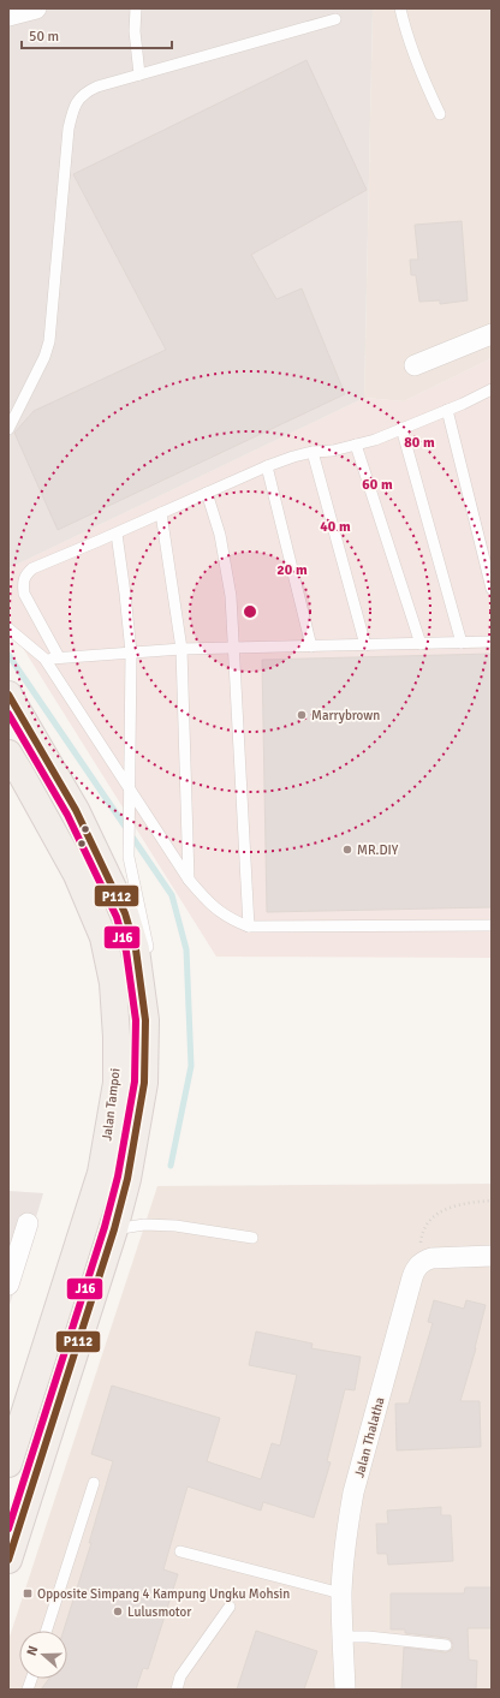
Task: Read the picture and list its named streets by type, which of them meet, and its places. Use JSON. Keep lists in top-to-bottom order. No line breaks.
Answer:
{"streets":{"main road":["Jalan Tampoi"],"street":["Jalan Thalatha"]},"places":{"other":["Marrybrown","MR.DIY","Lulusmotor"],"transit":["Opposite Simpang 4 Kampung Ungku Mohsin"]},"lines":["transit line P112","transit line J16"],"scale_bar":"50 m","north":"left","rings":["80 m","60 m","40 m","20 m"]}
